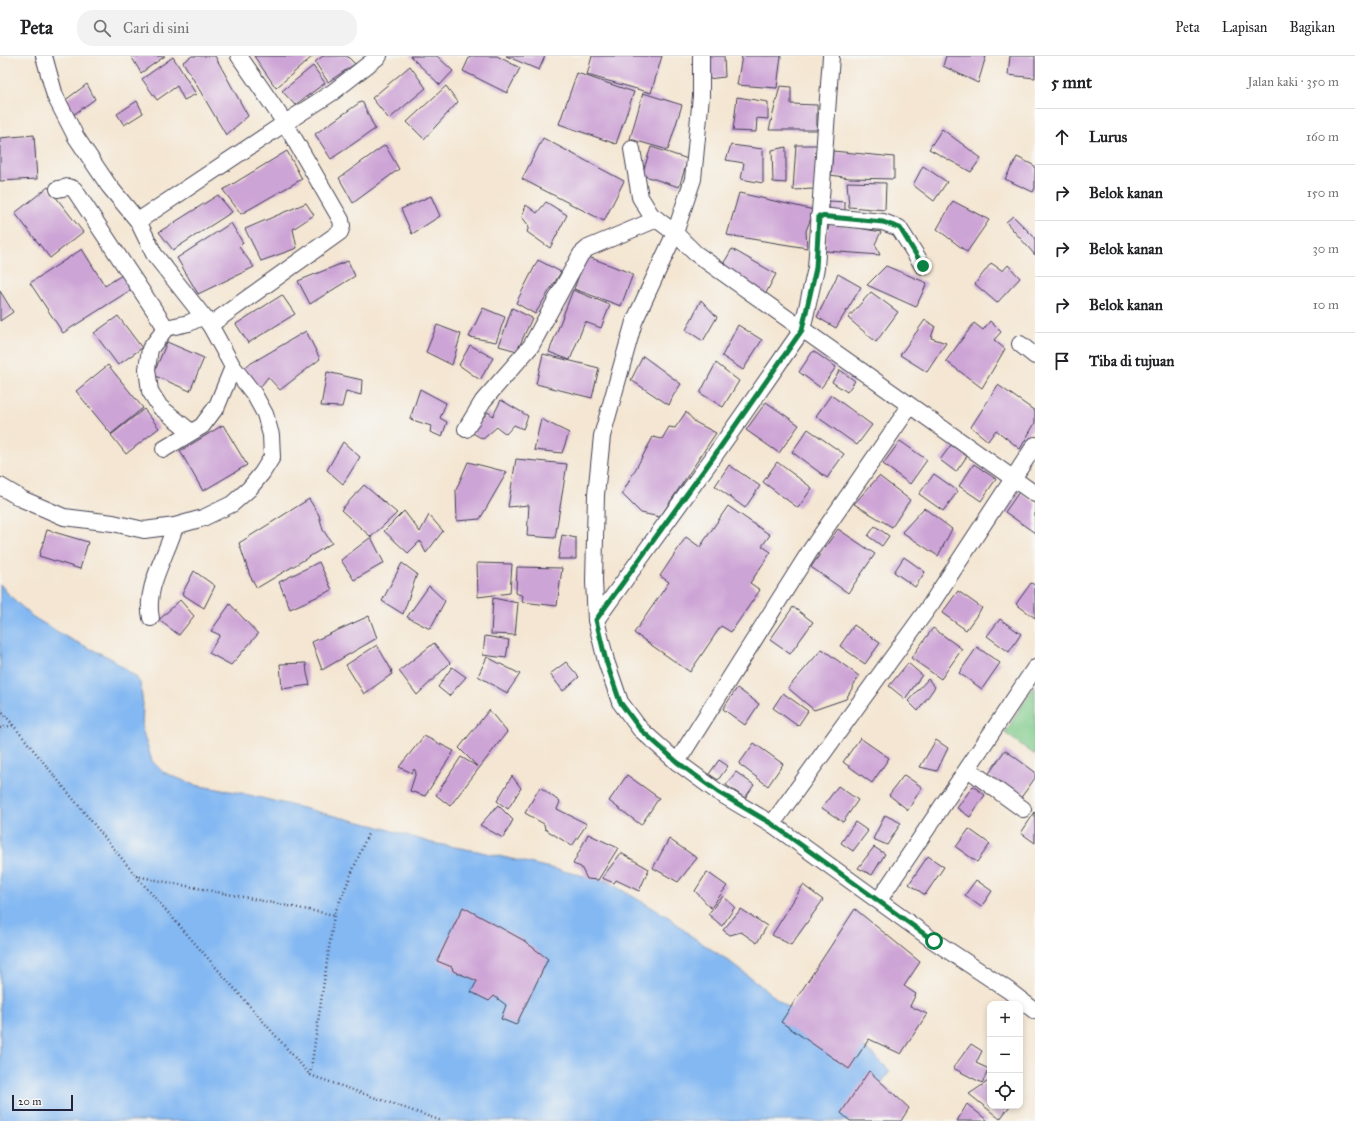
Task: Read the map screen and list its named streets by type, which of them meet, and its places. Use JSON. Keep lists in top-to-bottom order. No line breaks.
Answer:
{"scale_bar":"20 m","page":{"header":"Peta","search":"Cari di sini","nav":["Peta","Lapisan","Bagikan"],"heading":["5 mnt","Jalan kaki · 350 m"],"list":[["Lurus","160 m"],["Belok kanan","150 m"],["Belok kanan","30 m"],["Belok kanan","10 m"],"Tiba di tujuan"],"map_buttons":["+","−"],"scale":"20 m"}}
